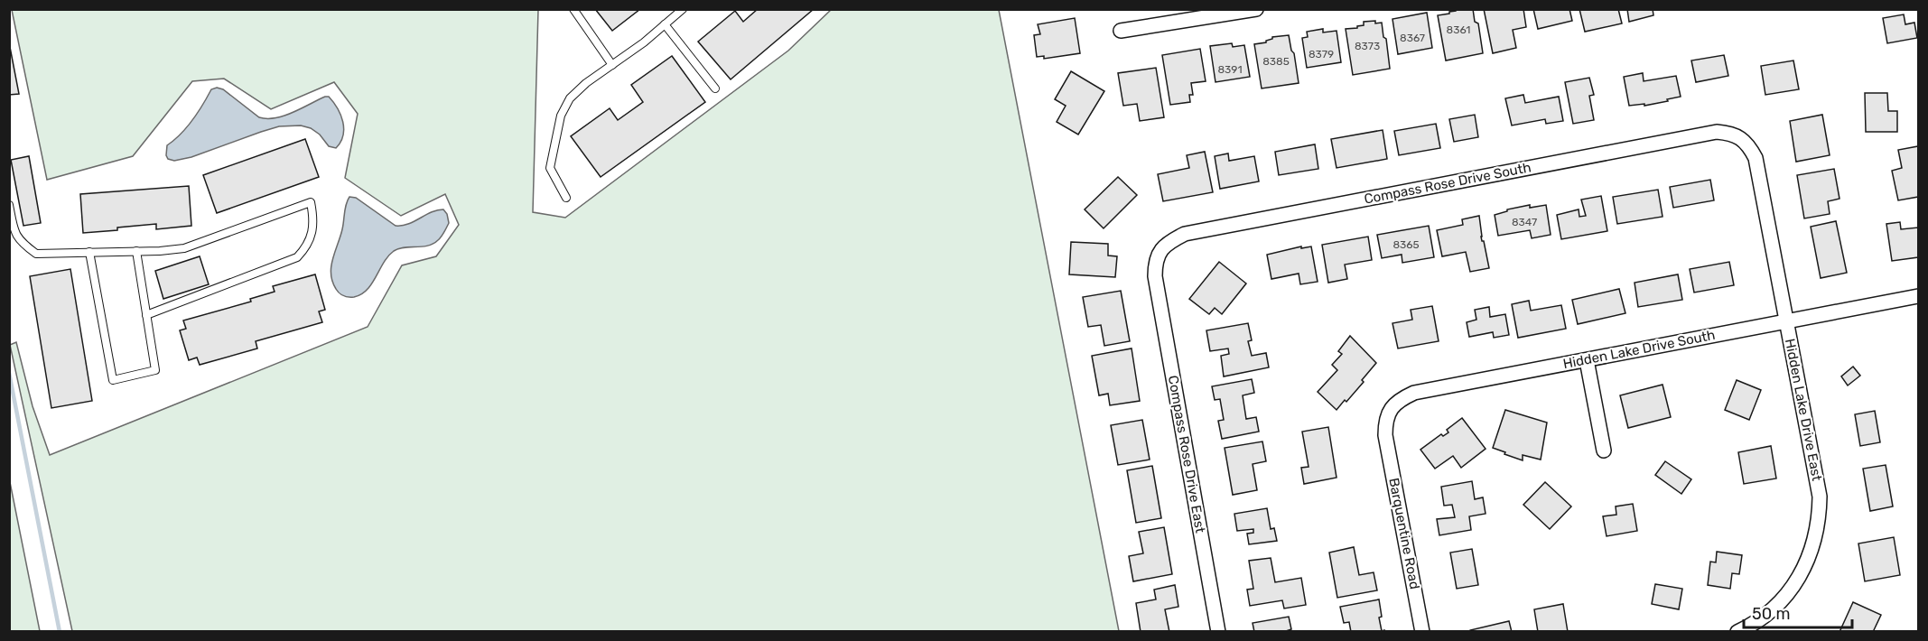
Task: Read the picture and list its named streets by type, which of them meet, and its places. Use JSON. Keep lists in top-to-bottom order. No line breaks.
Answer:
{"streets":{"street":["Compass Rose Drive South","Hidden Lake Drive South","Hidden Lake Drive East","Compass Rose Drive East","Barquentine Road"]},"crossings":[["Compass Rose Drive South","Hidden Lake Drive East"],["Compass Rose Drive South","Compass Rose Drive East"],["Hidden Lake Drive South","Hidden Lake Drive East"],["Hidden Lake Drive South","Barquentine Road"]],"house_numbers":["8361","8367","8373","8379","8385","8391","8347","8365"],"scale_bar":"50 m"}
